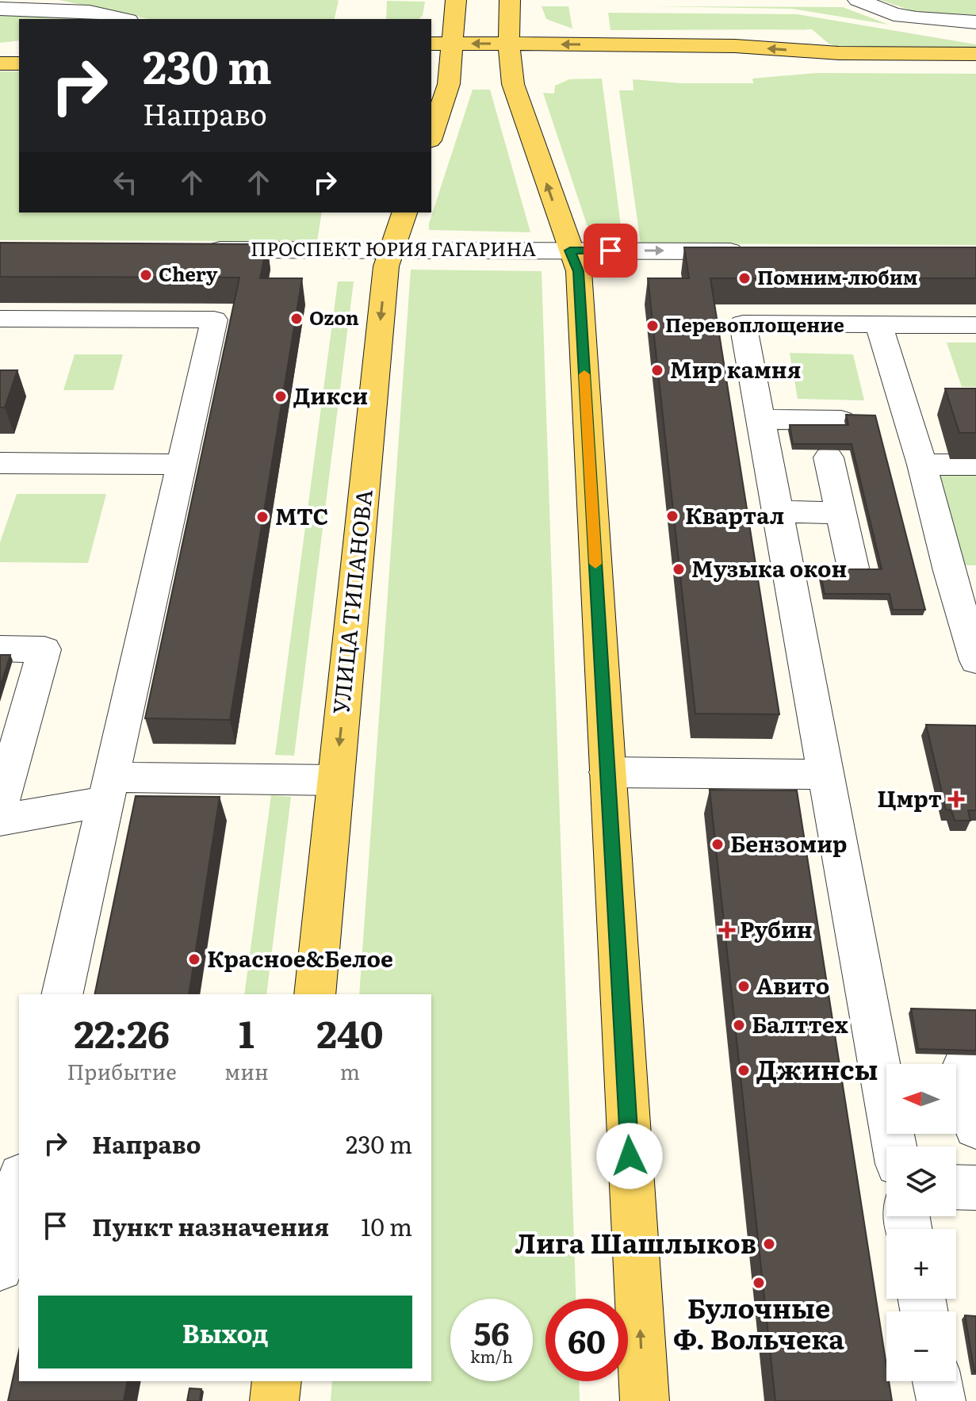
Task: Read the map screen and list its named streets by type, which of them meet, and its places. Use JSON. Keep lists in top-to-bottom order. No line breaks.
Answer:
{"streets":{"main road":["УЛИЦА ТИПАНОВА"],"street":["ПРОСПЕКТ ЮРИЯ ГАГАРИНА"]},"crossings":[["ПРОСПЕКТ ЮРИЯ ГАГАРИНА","УЛИЦА ТИПАНОВА"]],"places":{"other":["Chery","Помним-любим","Ozon","Перевоплощение","Мир камня","Дикси","Квартал","МТС","Музыка окон","Бензомир","Красное&Белое","Авито","Балттех","Джинсы","Лига Шашлыков","Булочные Ф. Вольчека"],"health":["Цмрт","Рубин"]},"north":"left","page":{"turn":["230 m","Направо"],"eta":["22:26","Прибытие","1","мин","240","m"],"map_buttons":["+","−"],"list":[{"name":"Направо","value":"230 m"},{"name":"Пункт назначения","value":"10 m"}],"buttons":"Выход","speed":"56 km/h","limit":"60"}}
